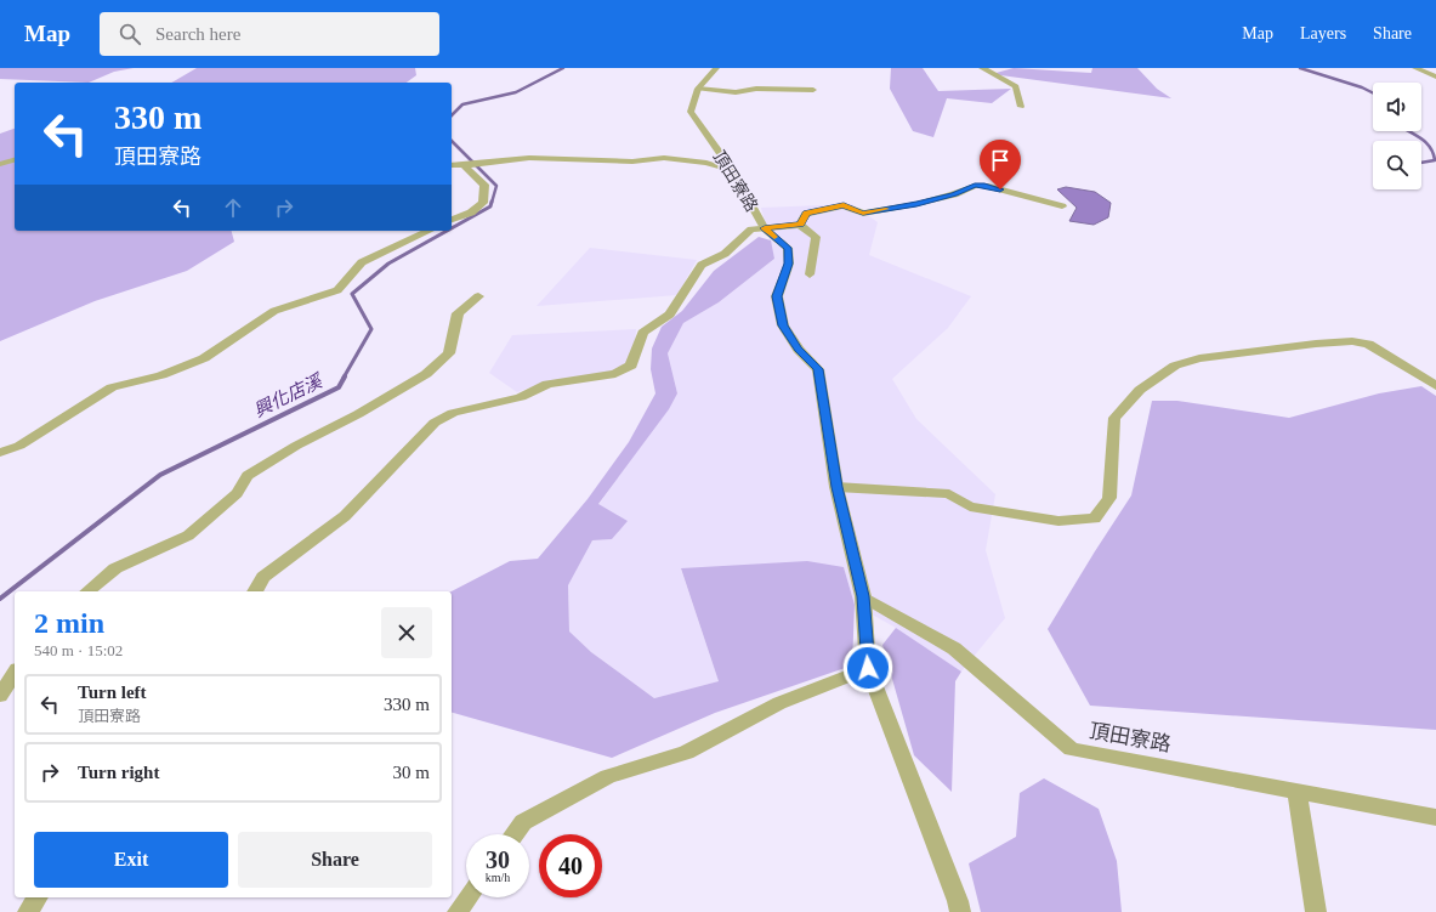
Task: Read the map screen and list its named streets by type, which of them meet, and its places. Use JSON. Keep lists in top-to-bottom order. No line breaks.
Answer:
{"streets":{"street":["頂田寮路"]},"water":["興化店溪"],"page":{"header":"Map","search":"Search here","nav":["Map","Layers","Share"],"turn":["330 m","頂田寮路"],"heading":["2 min","540 m · 15:02"],"list":[{"name":"Turn left","note":"頂田寮路","value":"330 m"},{"name":"Turn right","value":"30 m"}],"buttons":["Exit","Share"],"speed":"30 km/h","limit":"40"}}
